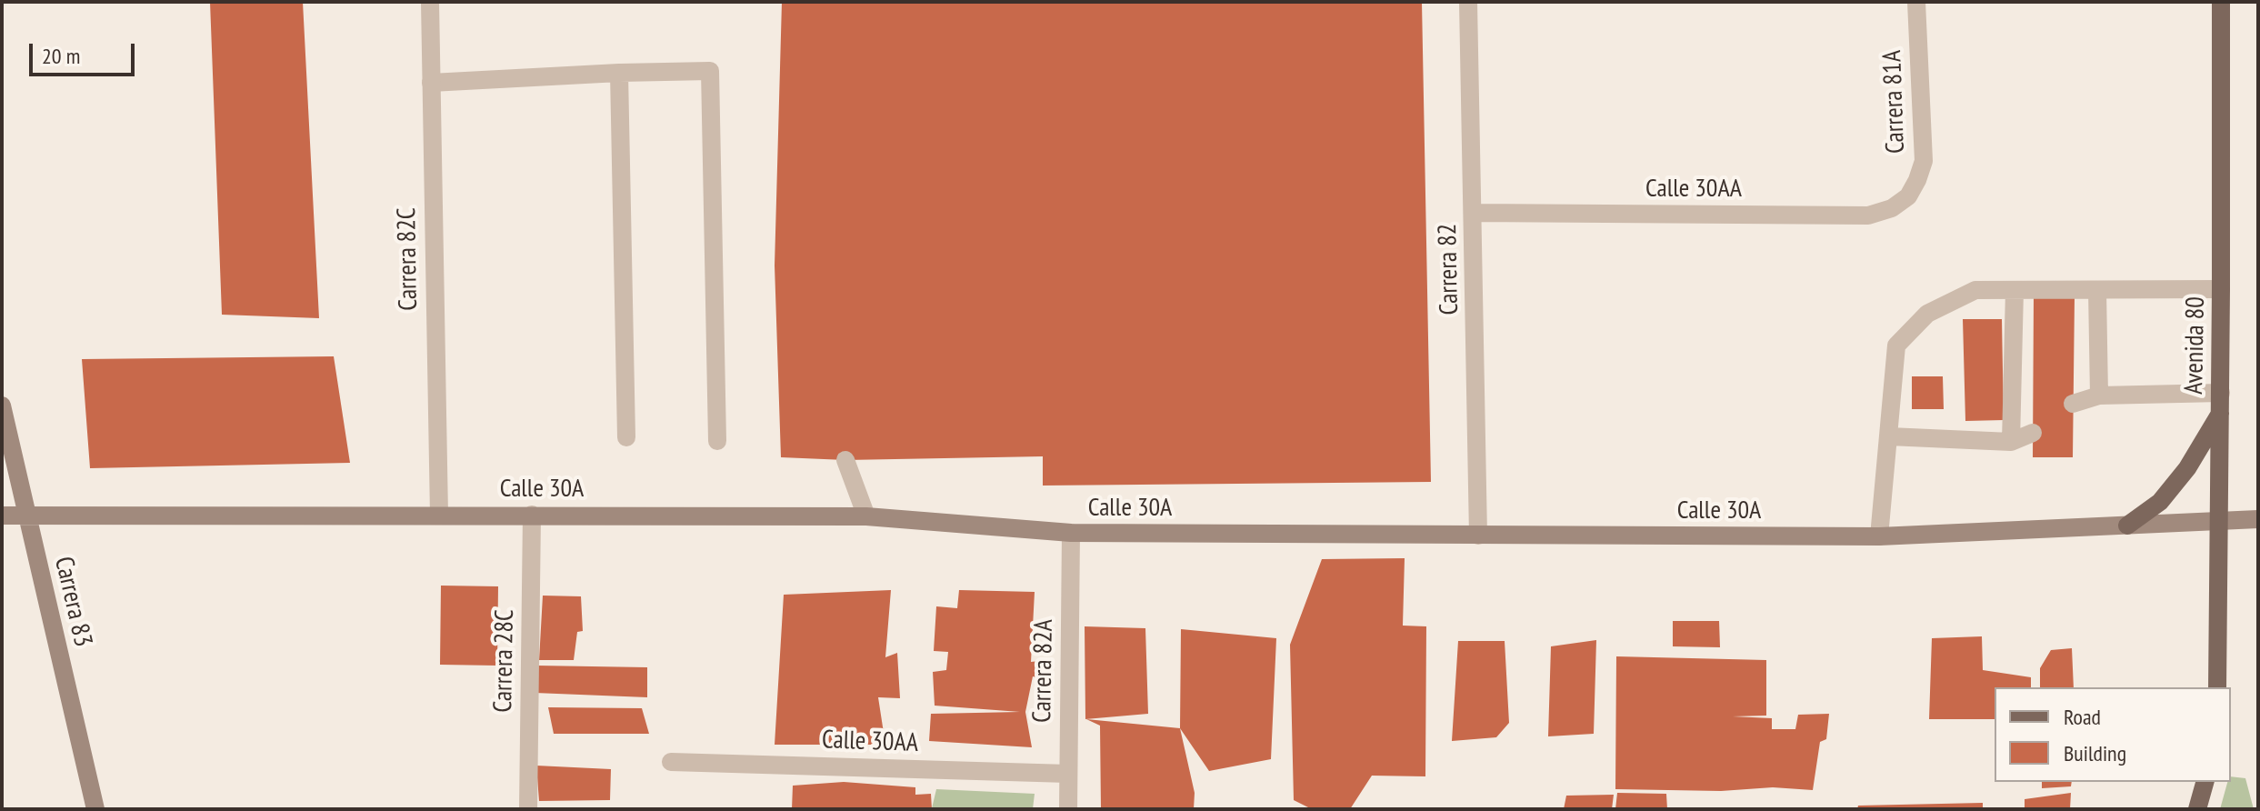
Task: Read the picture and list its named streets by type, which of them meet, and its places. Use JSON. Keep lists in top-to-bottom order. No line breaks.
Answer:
{"streets":{"main road":["Avenida 80"],"street":["Carrera 81A","Calle 30AA","Carrera 82C","Carrera 82","Calle 30A","Carrera 83","Carrera 28C","Carrera 82A"]},"crossings":[["Carrera 81A","Calle 30AA"],["Calle 30AA","Carrera 82"],["Calle 30AA","Carrera 82A"],["Carrera 82C","Calle 30A"],["Carrera 82","Calle 30A"],["Avenida 80","Calle 30A"],["Calle 30A","Carrera 83"],["Calle 30A","Carrera 28C"],["Calle 30A","Carrera 82A"]],"legend":["Road","Building"],"scale_bar":"20 m"}
